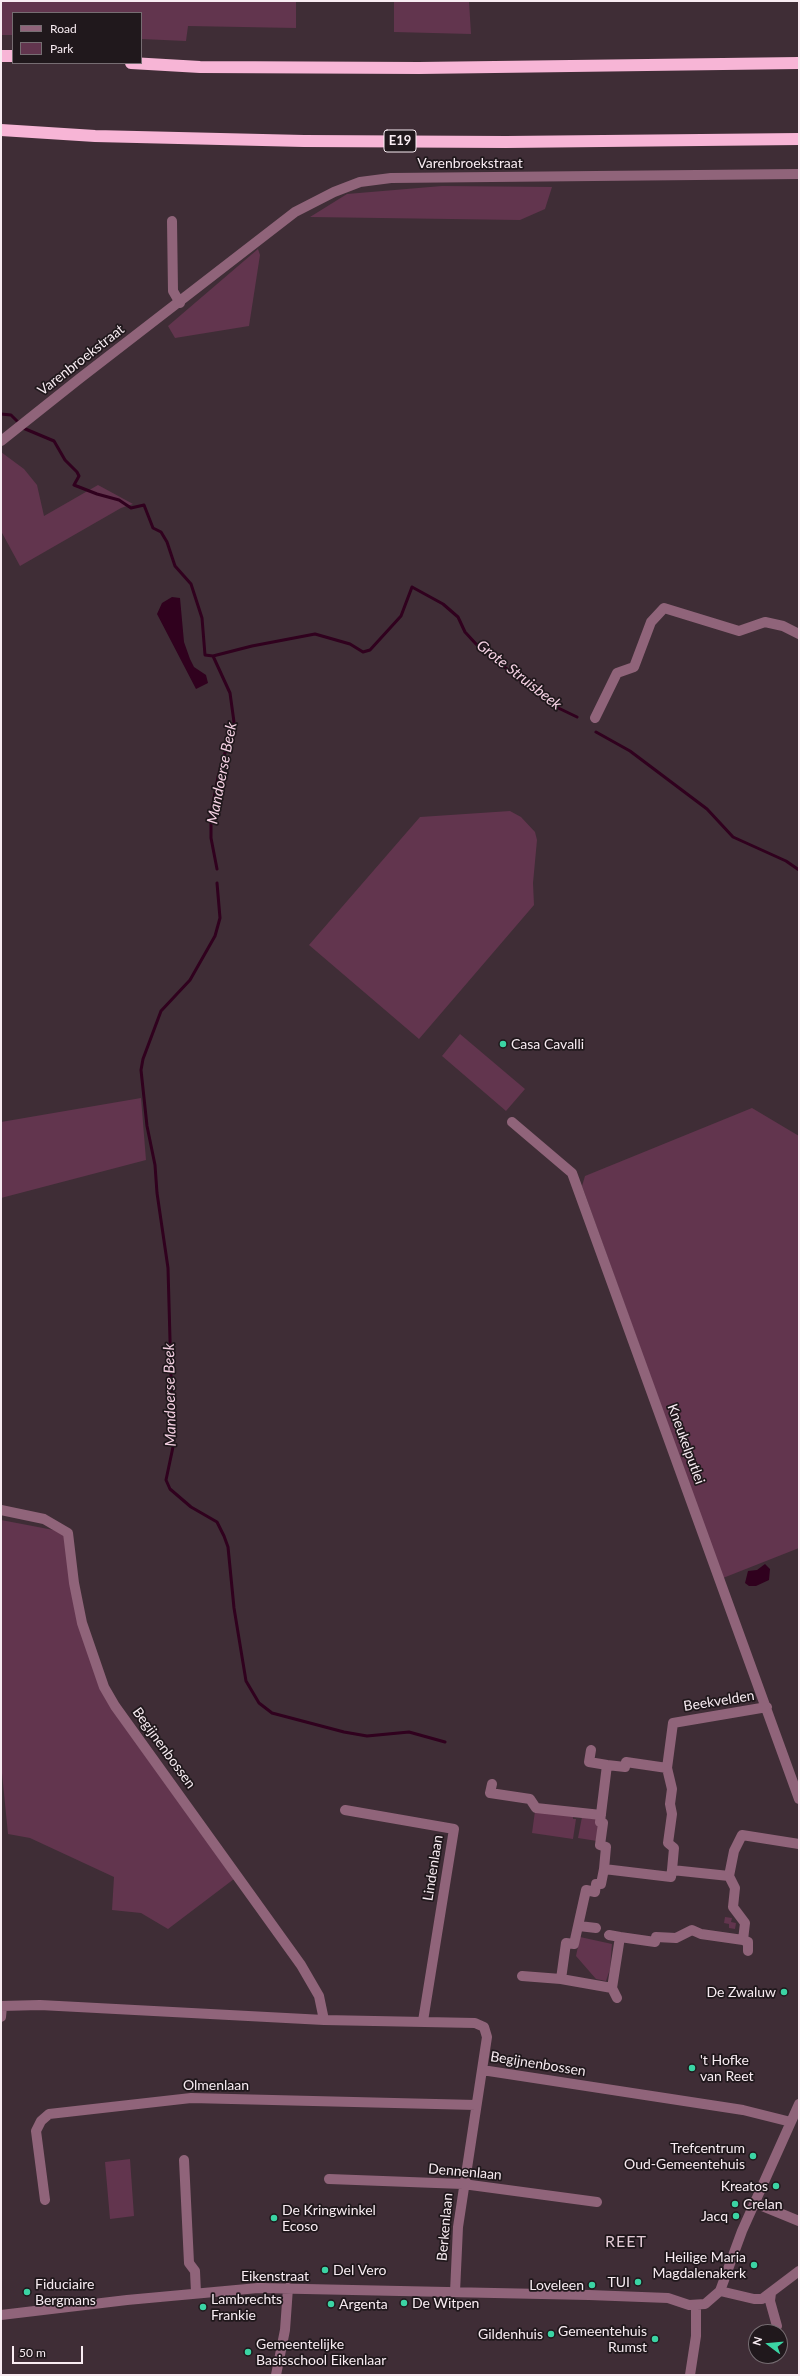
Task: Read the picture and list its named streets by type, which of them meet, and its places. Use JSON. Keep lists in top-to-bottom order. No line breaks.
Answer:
{"streets":{"highway":["E19"],"street":["Varenbroekstraat","Kneukelputlei","Beekvelden","Begijnenbossen","Lindenlaan","Olmenlaan","Dennenlaan","Berkenlaan","Eikenstraat"]},"crossings":[["Kneukelputlei","Beekvelden"],["Begijnenbossen","Lindenlaan"],["Begijnenbossen","Berkenlaan"],["Olmenlaan","Berkenlaan"],["Dennenlaan","Berkenlaan"],["Berkenlaan","Eikenstraat"]],"districts":["REET"],"water":["Grote Struisbeek","Mandoerse Beek"],"places":["Casa Cavalli","De Zwaluw","'t Hofke van Reet","Trefcentrum Oud-Gemeentehuis","Kreatos","Crelan","Jacq","De Kringwinkel Ecoso","Heilige Maria Magdalenakerk","Del Vero","TUI","Loveleen","Fiduciaire Bergmans","De Witpen","Argenta","Lambrechts Frankie","Gildenhuis","Gemeentehuis Rumst","Gemeentelijke Basisschool Eikenlaar"],"legend":["Road","Park"],"scale_bar":"50 m","north":"left"}
